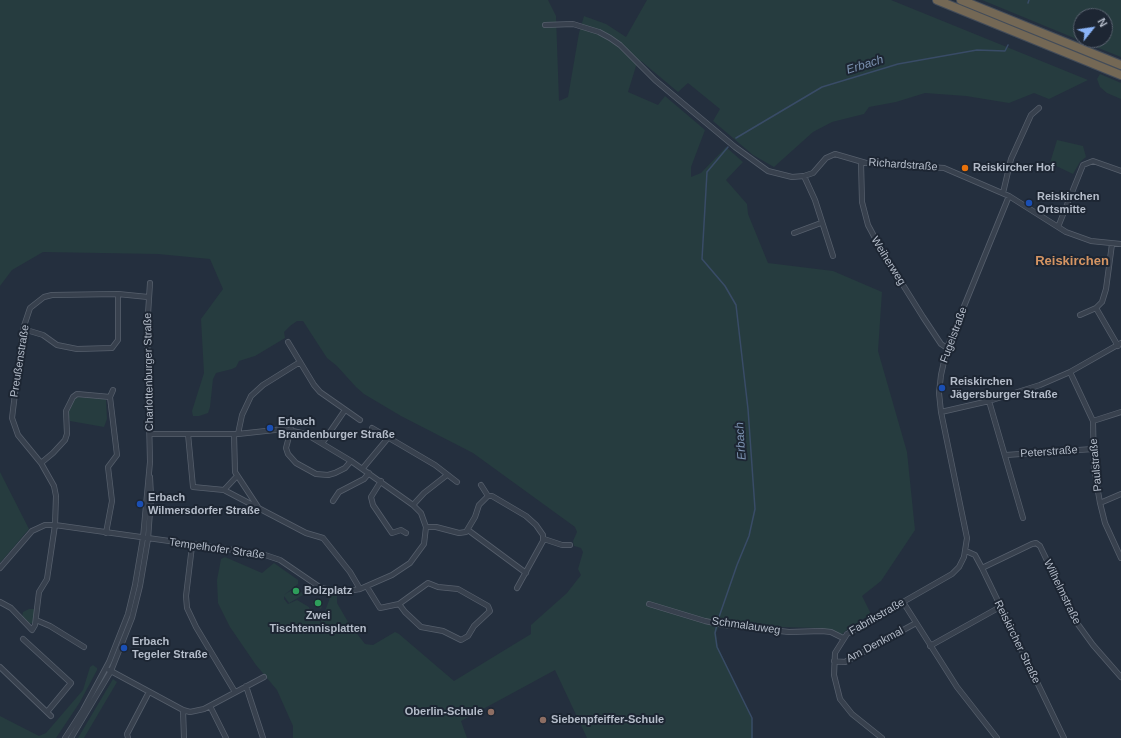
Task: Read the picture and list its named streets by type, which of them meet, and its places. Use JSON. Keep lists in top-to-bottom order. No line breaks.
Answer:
{"streets":{"street":["Richardstraße","Weiherweg","Fugelstraße","Preußenstraße","Charlottenburger Straße","Peterstraße","Paulstraße","Tempelhofer Straße","Wilhelmstraße","Fabrikstraße","Schmalauweg","Reiskircher Straße","Am Denkmal"]},"crossings":[["Richardstraße","Weiherweg"],["Richardstraße","Fugelstraße"],["Weiherweg","Fugelstraße"],["Fugelstraße","Fabrikstraße"],["Fugelstraße","Reiskircher Straße"],["Preußenstraße","Charlottenburger Straße"],["Preußenstraße","Tempelhofer Straße"],["Charlottenburger Straße","Tempelhofer Straße"],["Peterstraße","Paulstraße"],["Wilhelmstraße","Reiskircher Straße"],["Fabrikstraße","Schmalauweg"],["Fabrikstraße","Reiskircher Straße"],["Fabrikstraße","Am Denkmal"]],"districts":["Reiskirchen"],"water":["Erbach"],"places":["Reiskircher Hof","Reiskirchen Ortsmitte","Reiskirchen Jägersburger Straße","Erbach Brandenburger Straße","Erbach Wilmersdorfer Straße","Bolzplatz","Zwei Tischtennisplatten","Erbach Tegeler Straße","Oberlin-Schule","Siebenpfeiffer-Schule"],"north":"top right"}
